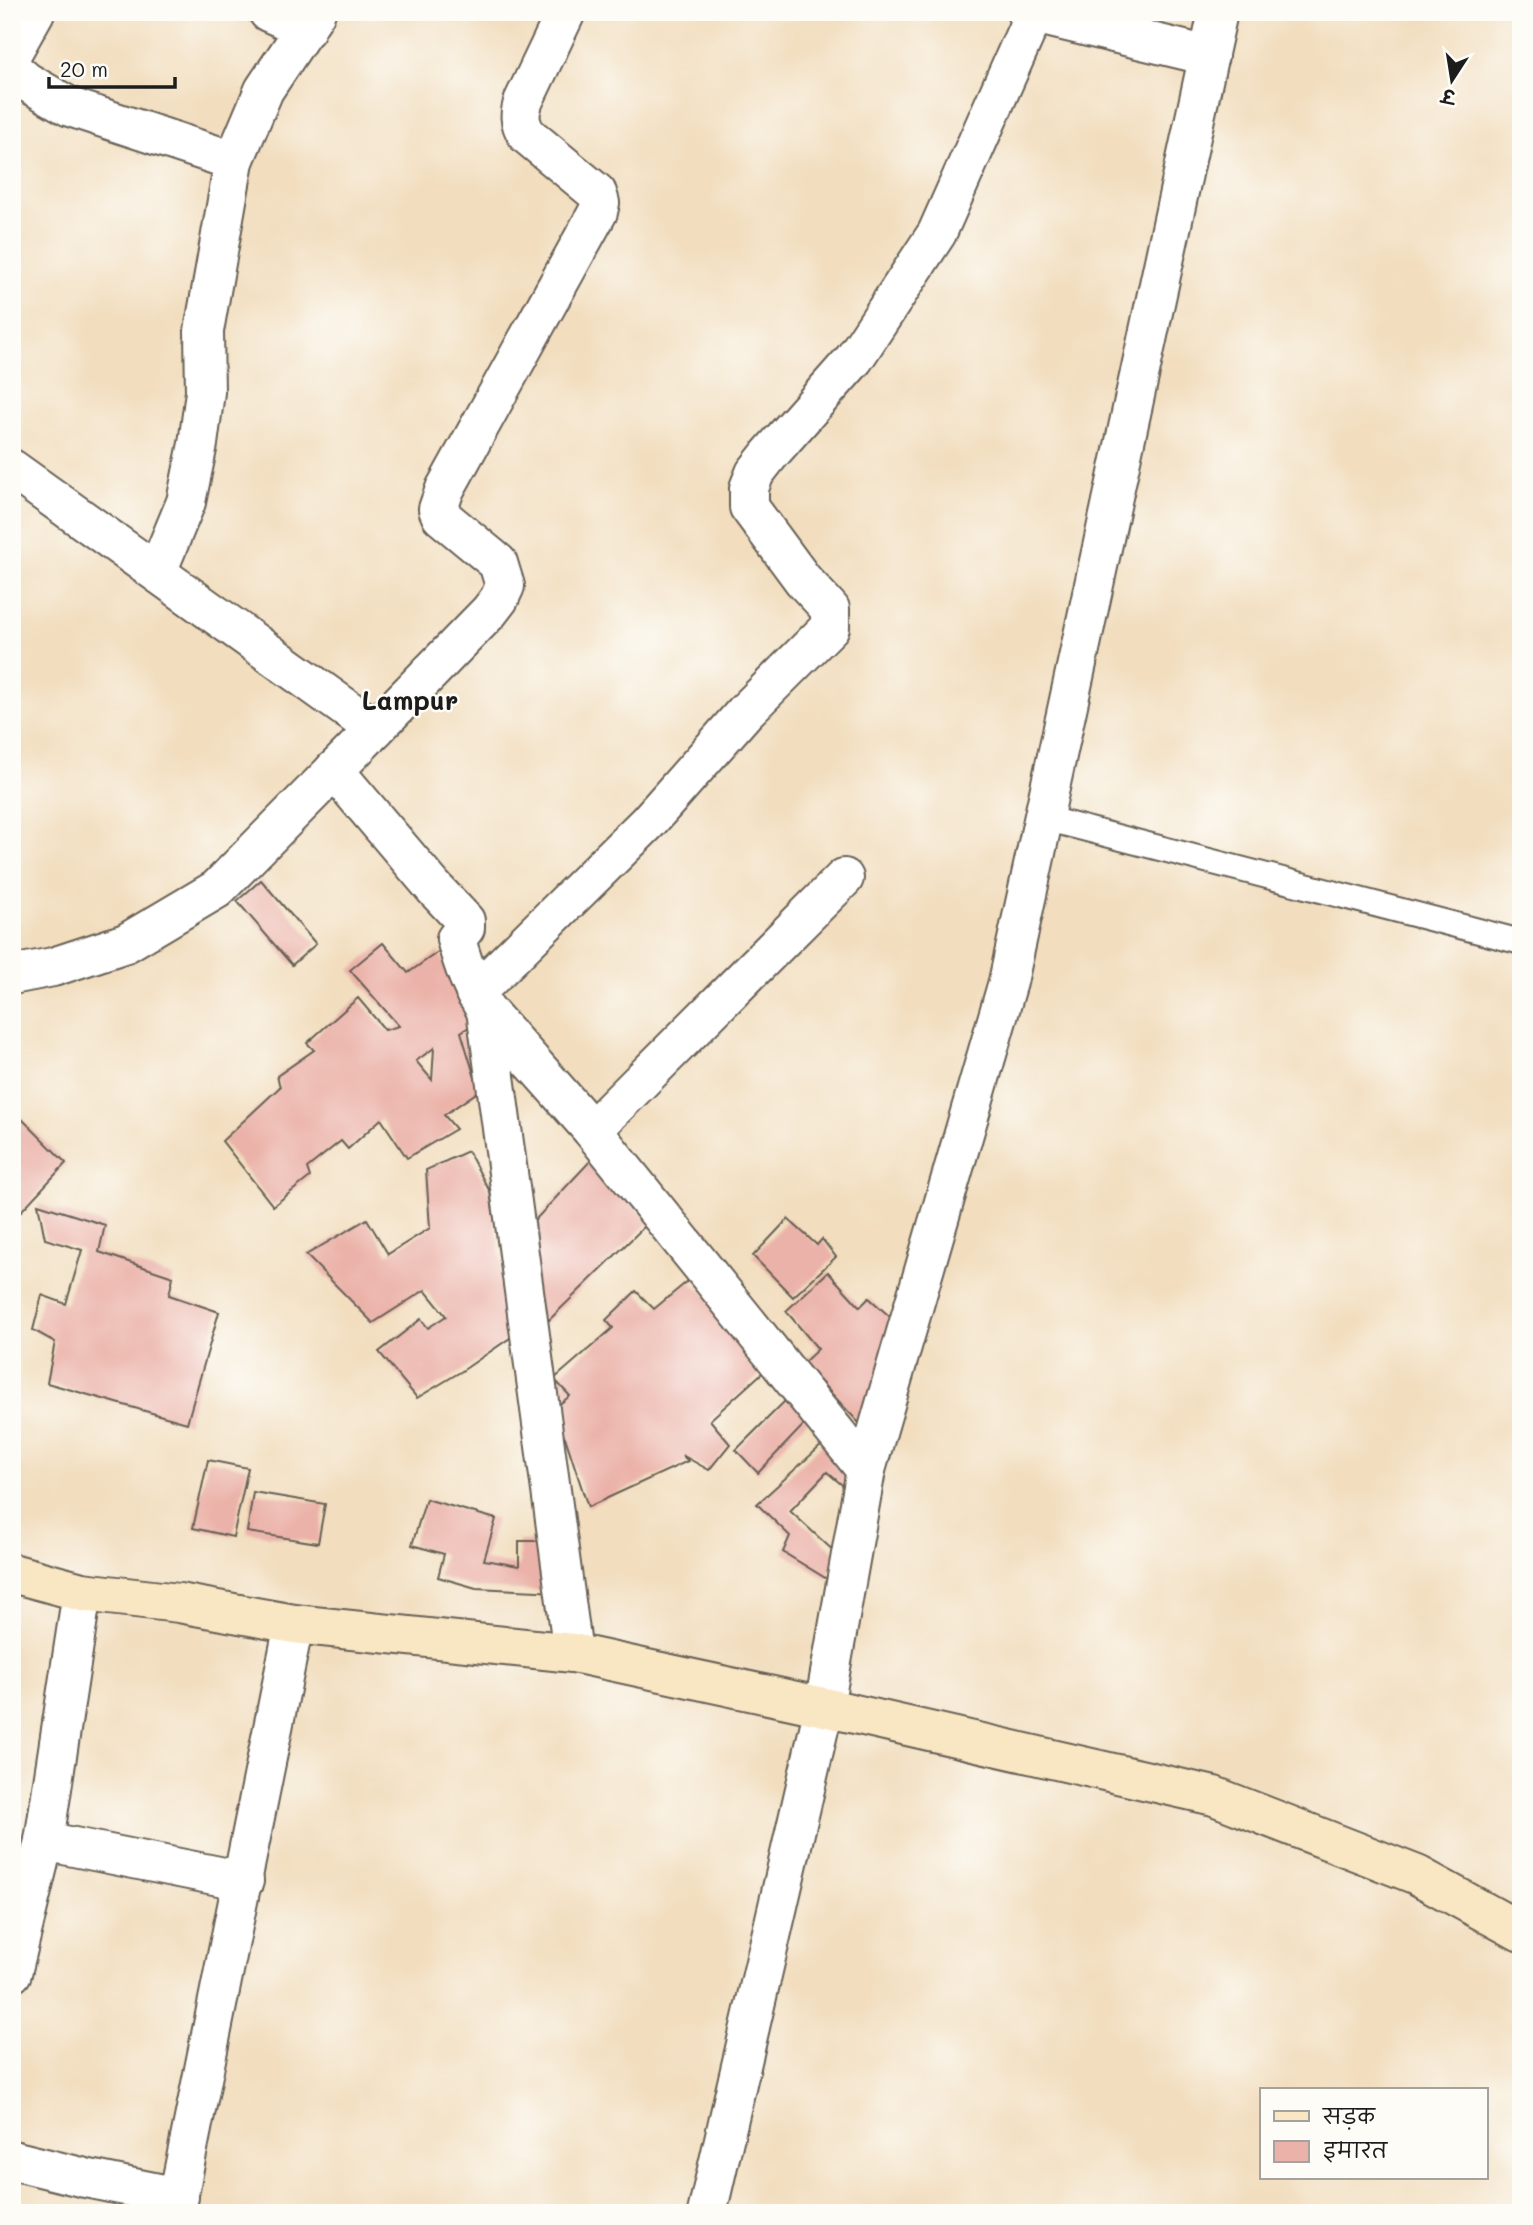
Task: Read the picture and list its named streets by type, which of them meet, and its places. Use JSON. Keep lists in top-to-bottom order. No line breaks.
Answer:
{"districts":["Lampur"],"legend":["सड़क","इमारत"],"scale_bar":"20 m","north":"bottom"}
